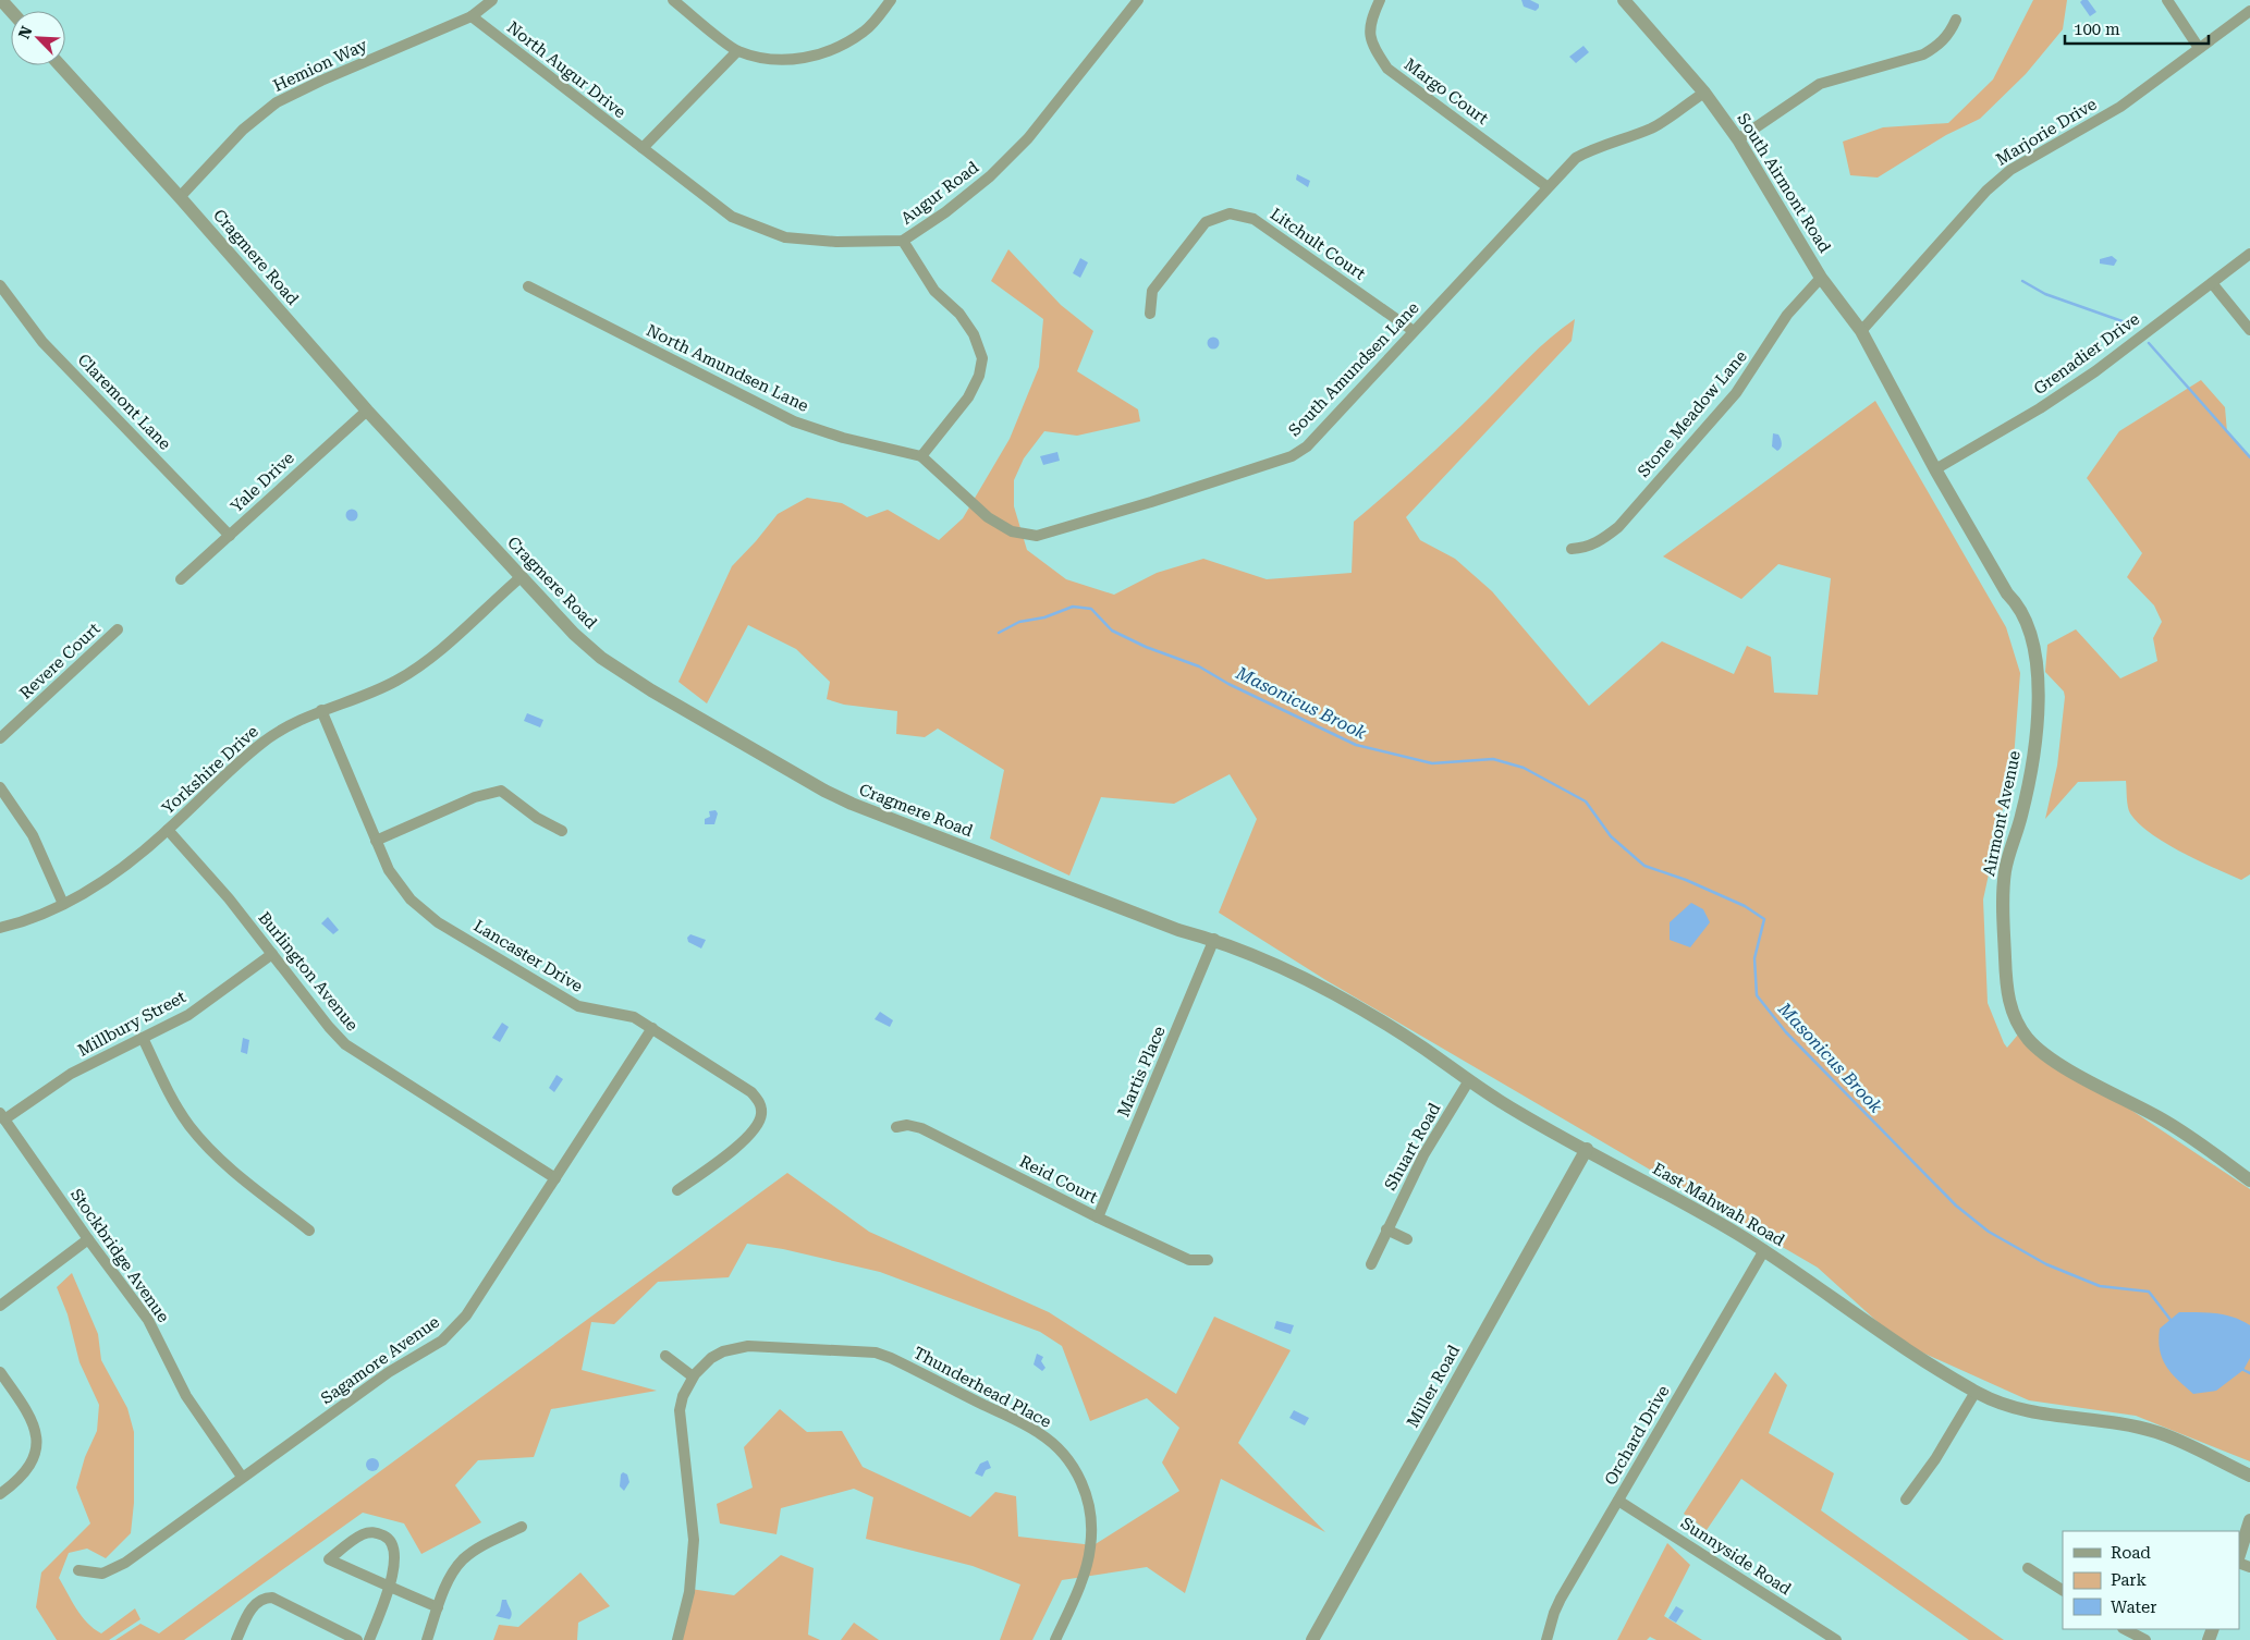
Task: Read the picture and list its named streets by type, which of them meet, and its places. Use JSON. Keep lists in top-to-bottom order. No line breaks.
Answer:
{"streets":{"street":["Hemion Way","North Augur Drive","Margo Court","Marjorie Drive","South Airmont Road","Augur Road","Litchult Court","Cragmere Road","Grenadier Drive","North Amundsen Lane","South Amundsen Lane","Claremont Lane","Stone Meadow Lane","Yale Drive","Revere Court","Yorkshire Drive","Airmont Avenue","Lancaster Drive","Burlington Avenue","Millbury Street","Martis Place","Shuart Road","Reid Court","East Mahwah Road","Stockbridge Avenue","Sagamore Avenue","Miller Road","Thunderhead Place","Orchard Drive","Sunnyside Road"]},"crossings":[["Hemion Way","North Augur Drive"],["Hemion Way","Cragmere Road"],["North Augur Drive","Augur Road"],["Margo Court","South Amundsen Lane"],["Marjorie Drive","South Airmont Road"],["South Airmont Road","South Amundsen Lane"],["South Airmont Road","Stone Meadow Lane"],["South Airmont Road","Airmont Avenue"],["Litchult Court","South Amundsen Lane"],["Cragmere Road","Yale Drive"],["Cragmere Road","Yorkshire Drive"],["Cragmere Road","East Mahwah Road"],["Grenadier Drive","Airmont Avenue"],["North Amundsen Lane","South Amundsen Lane"],["Claremont Lane","Yale Drive"],["Yorkshire Drive","Lancaster Drive"],["Yorkshire Drive","Burlington Avenue"],["Lancaster Drive","Sagamore Avenue"],["Burlington Avenue","Millbury Street"],["Burlington Avenue","Sagamore Avenue"],["Millbury Street","Stockbridge Avenue"],["Martis Place","Reid Court"],["Martis Place","East Mahwah Road"],["Shuart Road","East Mahwah Road"],["East Mahwah Road","Miller Road"],["East Mahwah Road","Orchard Drive"],["Stockbridge Avenue","Sagamore Avenue"],["Orchard Drive","Sunnyside Road"]],"water":["Masonicus Brook"],"legend":["Road","Park","Water"],"scale_bar":"100 m","north":"top left"}
